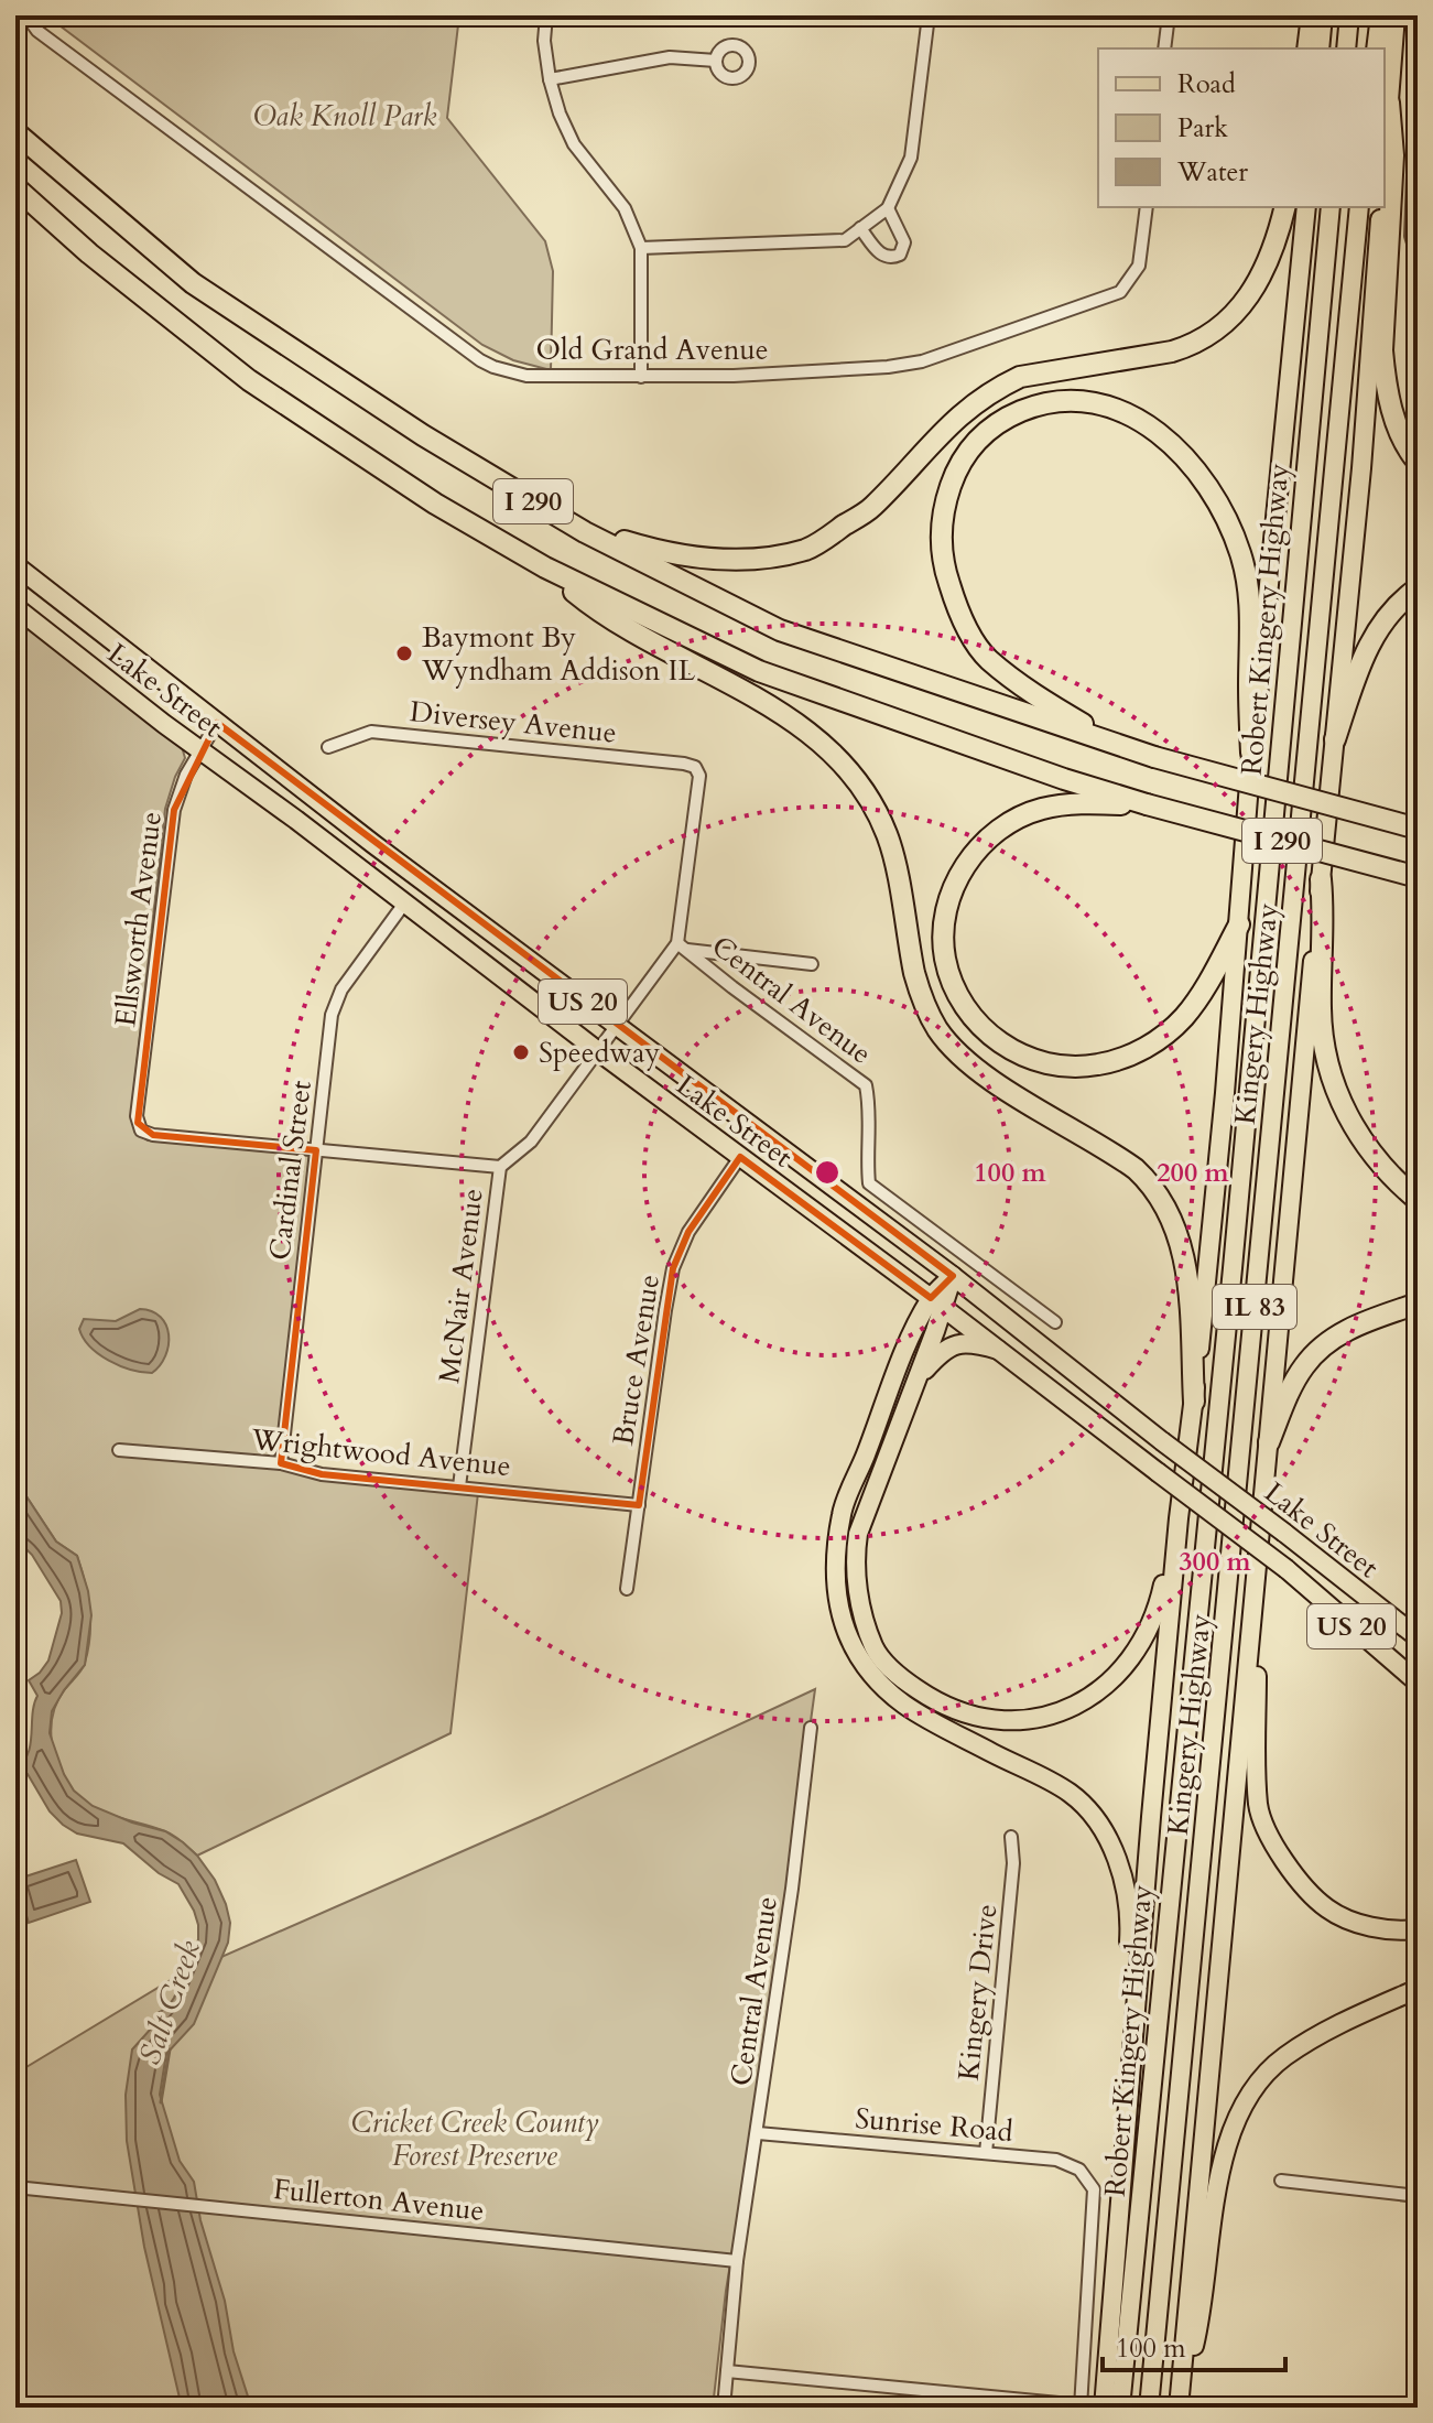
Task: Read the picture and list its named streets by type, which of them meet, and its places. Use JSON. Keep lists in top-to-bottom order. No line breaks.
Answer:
{"streets":{"highway":["I 290"],"main road":["Robert Kingery Highway","Lake Street","US 20","Kingery Highway","IL 83"],"street":["Old Grand Avenue","Diversey Avenue","Ellsworth Avenue","Central Avenue","Cardinal Street","McNair Avenue","Bruce Avenue","Wrightwood Avenue","Kingery Drive","Sunrise Road","Fullerton Avenue"]},"crossings":[["Lake Street","Ellsworth Avenue"],["Lake Street","Cardinal Street"],["Lake Street","McNair Avenue"],["Lake Street","Bruce Avenue"],["Diversey Avenue","Central Avenue"],["Diversey Avenue","McNair Avenue"],["Ellsworth Avenue","Cardinal Street"],["Central Avenue","McNair Avenue"],["Central Avenue","Sunrise Road"],["Central Avenue","Fullerton Avenue"],["Cardinal Street","Wrightwood Avenue"],["McNair Avenue","Wrightwood Avenue"],["Bruce Avenue","Wrightwood Avenue"],["Kingery Drive","Sunrise Road"]],"water":["Salt Creek"],"parks":["Oak Knoll Park","Cricket Creek County Forest Preserve"],"places":["Baymont By Wyndham Addison IL","Speedway"],"legend":["Road","Park","Water"],"scale_bar":"100 m","rings":["100 m","200 m","300 m"]}
